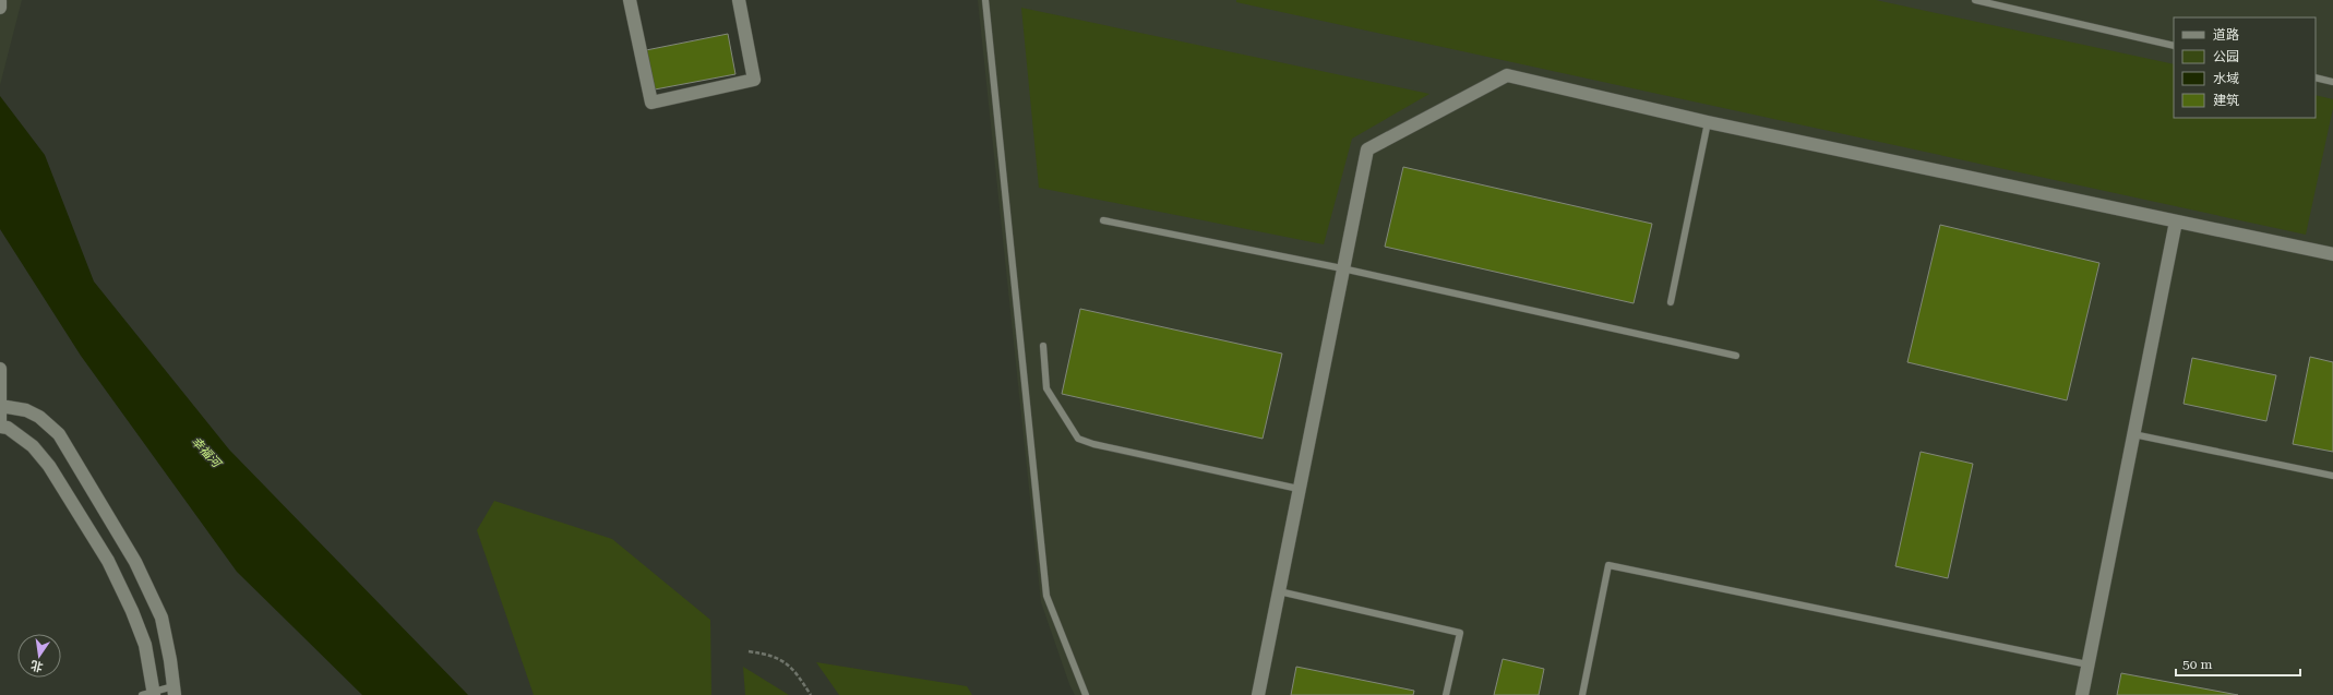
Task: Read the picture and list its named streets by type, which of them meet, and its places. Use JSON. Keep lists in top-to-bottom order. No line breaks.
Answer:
{"water":["幸福河"],"legend":["道路","公园","水域","建筑"],"scale_bar":"50 m","north":"bottom"}
